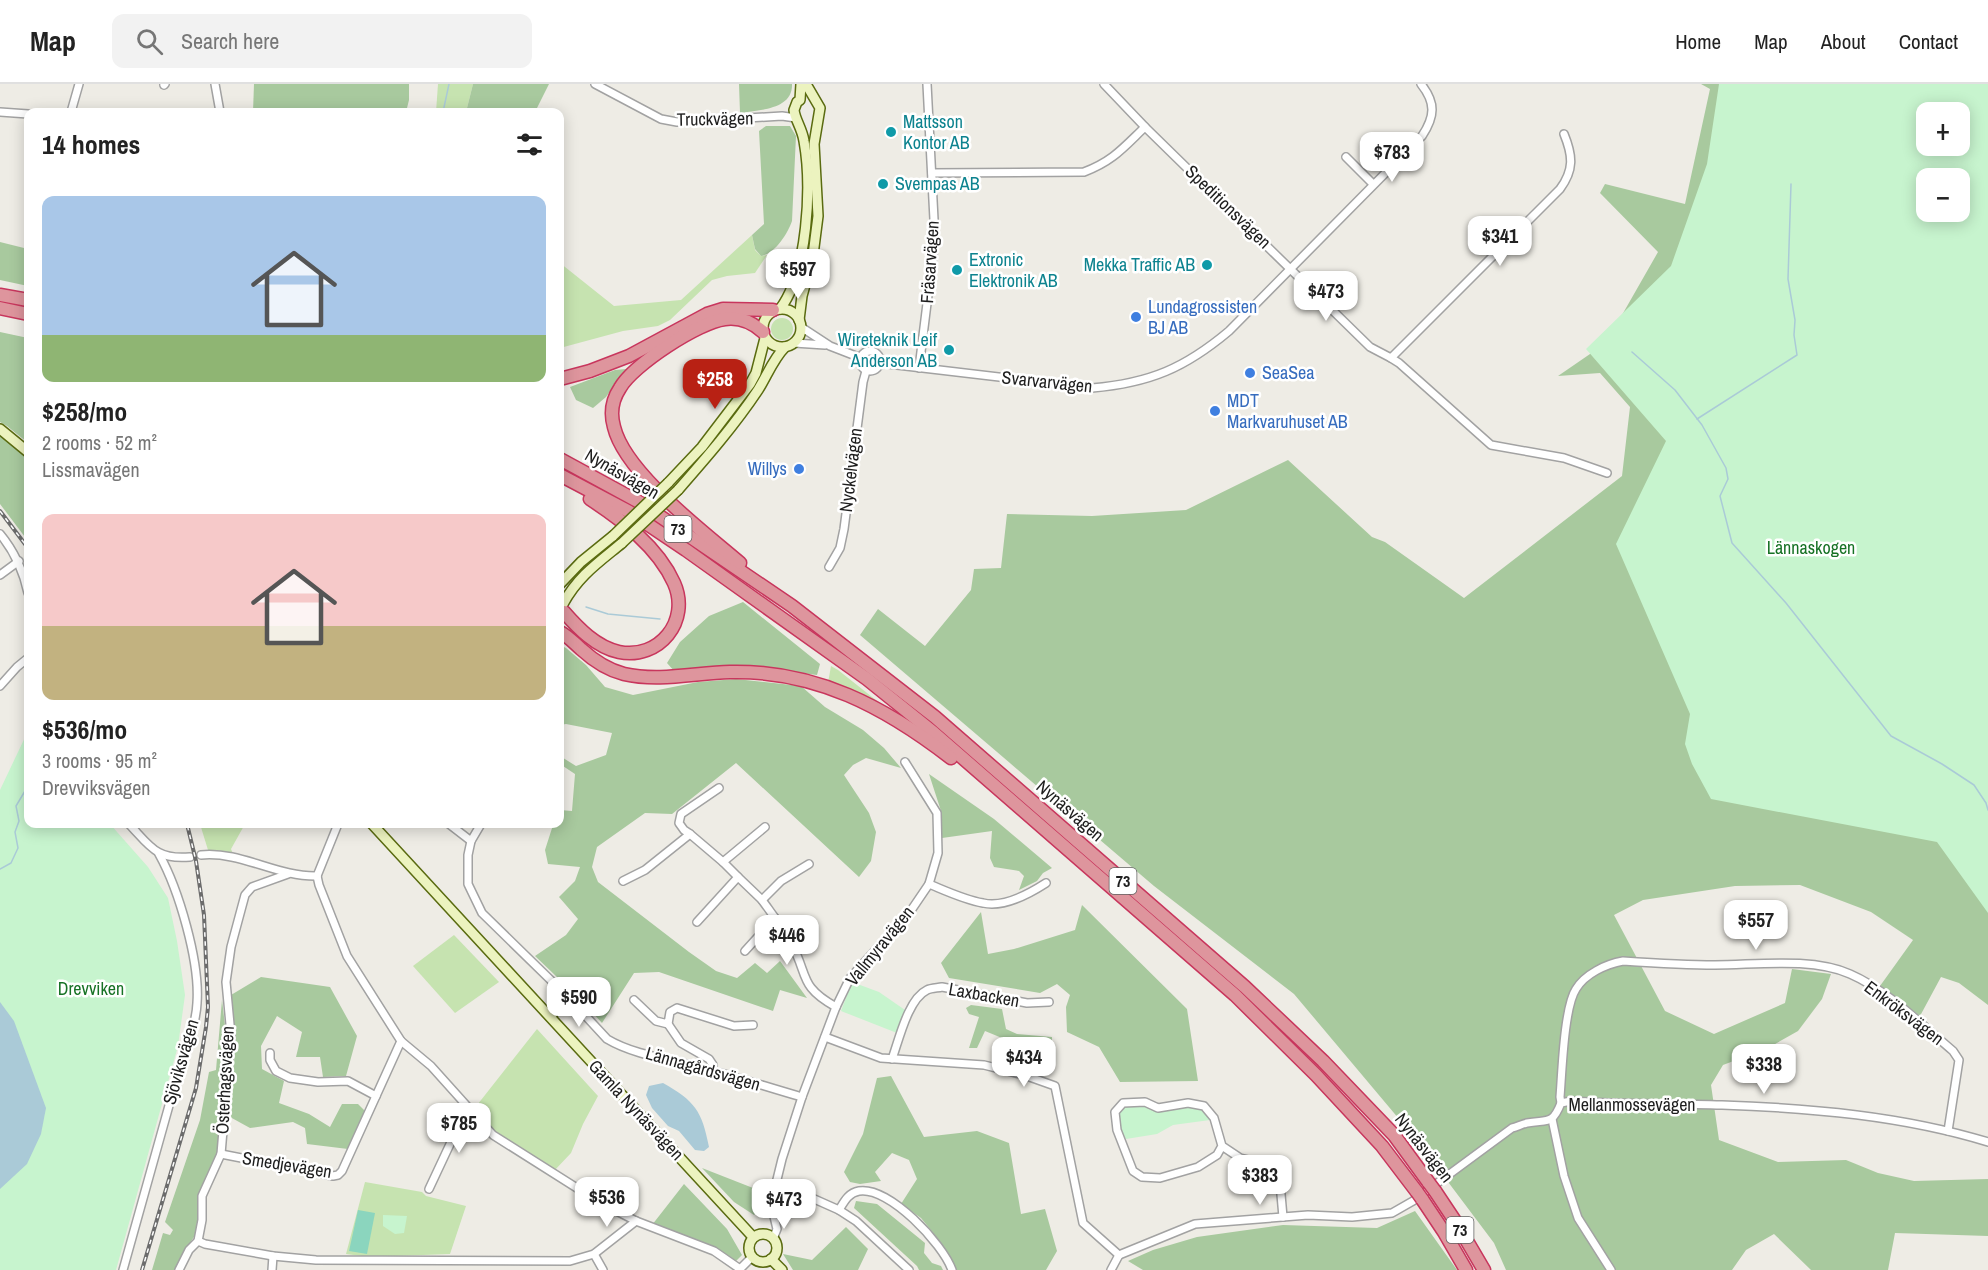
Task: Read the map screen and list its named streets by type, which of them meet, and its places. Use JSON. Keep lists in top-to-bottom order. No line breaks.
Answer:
{"streets":{"highway":["Nynäsvägen","73"],"street":["Truckvägen","Speditionsvägen","Fräsarvägen","Svarvarvägen","Nyckelvägen","Vallmyravägen","Laxbacken","Enkröksvägen","Sjöviksvägen","Lännagårdsvägen","Österhagsvägen","Mellanmossevägen","Gamla Nynäsvägen","Smedjevägen"]},"crossings":[["Speditionsvägen","Svarvarvägen"],["Fräsarvägen","Svarvarvägen"],["Svarvarvägen","Nyckelvägen"],["Nynäsvägen","Mellanmossevägen"],["Vallmyravägen","Lännagårdsvägen"],["Vallmyravägen","Gamla Nynäsvägen"],["Enkröksvägen","Mellanmossevägen"],["Österhagsvägen","Smedjevägen"]],"parks":["Lännaskogen","Drevviken"],"places":["Mattsson Kontor AB","Svempas AB","Mekka Traffic AB","Extronic Elektronik AB","Lundagrossisten BJ AB","Wireteknik Leif Anderson AB","SeaSea","MDT Markvaruhuset AB","Willys"],"page":{"header":"Map","search":"Search here","nav":["Home","Map","About","Contact"],"map_buttons":["+","−"],"heading":"14 homes","price":["$783","$341","$597","$473","$258","$557","$446","$590","$434","$338","$785","$383","$536","$473"],"list":[{"name":"$258/mo","note":"2 rooms · 52 m² · Lissmavägen"},{"name":"$536/mo","note":"3 rooms · 95 m² · Drevviksvägen"}]}}
